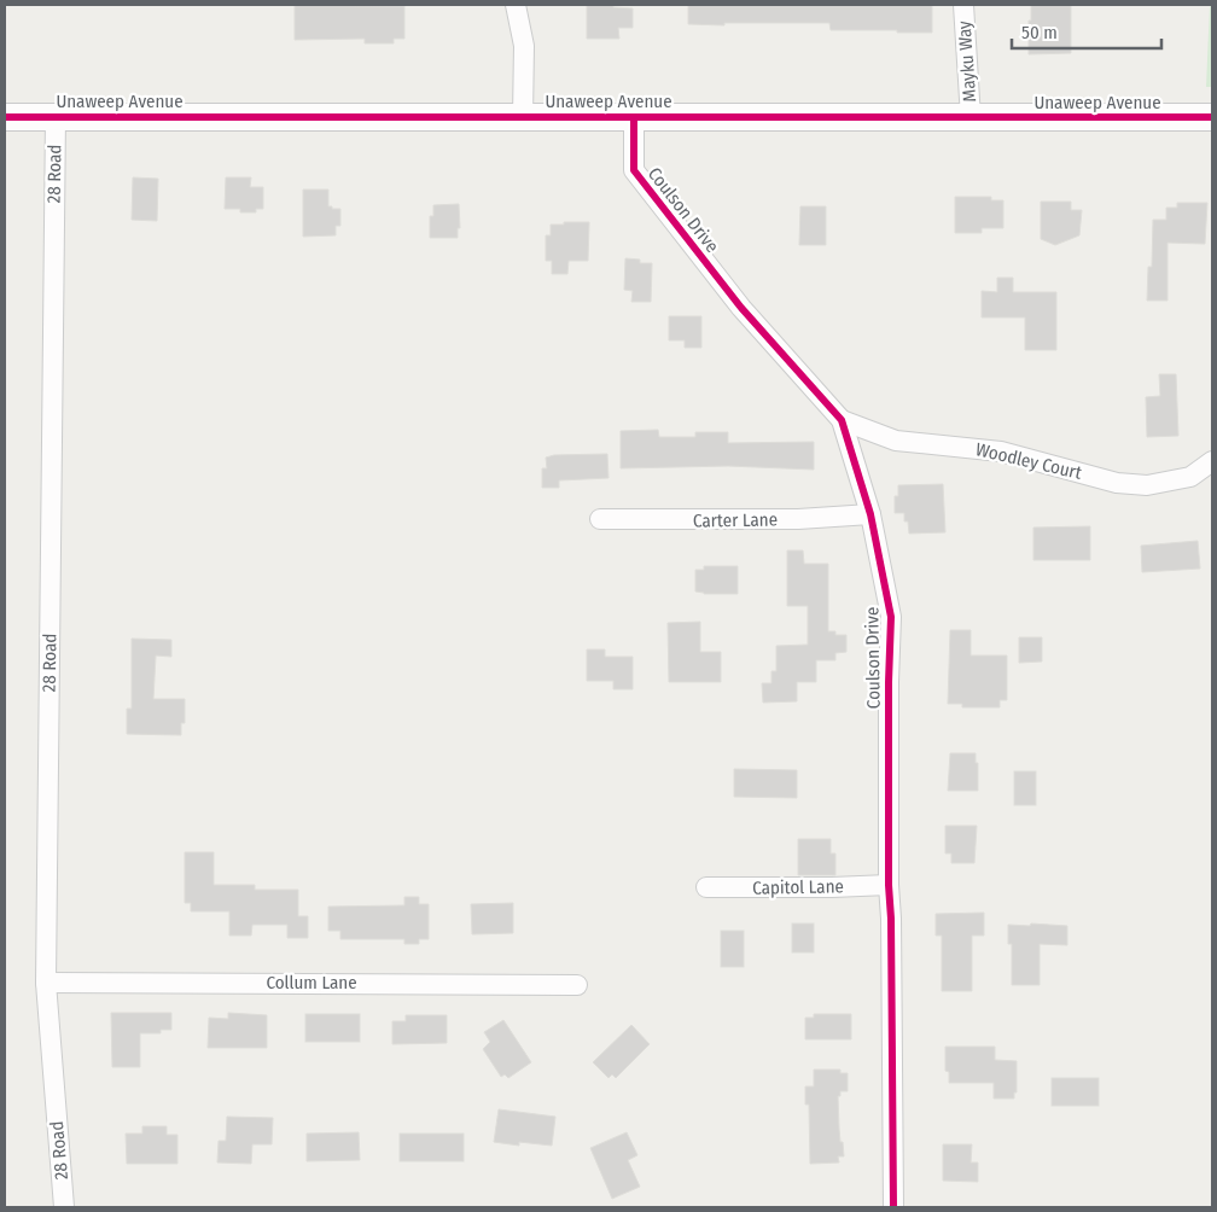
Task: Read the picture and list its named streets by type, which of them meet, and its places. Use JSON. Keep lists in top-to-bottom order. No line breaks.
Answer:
{"streets":{"main road":["Unaweep Avenue"],"street":["Mayku Way","28 Road","Coulson Drive","Woodley Court","Carter Lane","Capitol Lane","Collum Lane"]},"crossings":[["Mayku Way","Unaweep Avenue"],["Unaweep Avenue","28 Road"],["Unaweep Avenue","Coulson Drive"],["28 Road","Collum Lane"],["Coulson Drive","Woodley Court"],["Coulson Drive","Carter Lane"],["Coulson Drive","Capitol Lane"]],"scale_bar":"50 m"}
